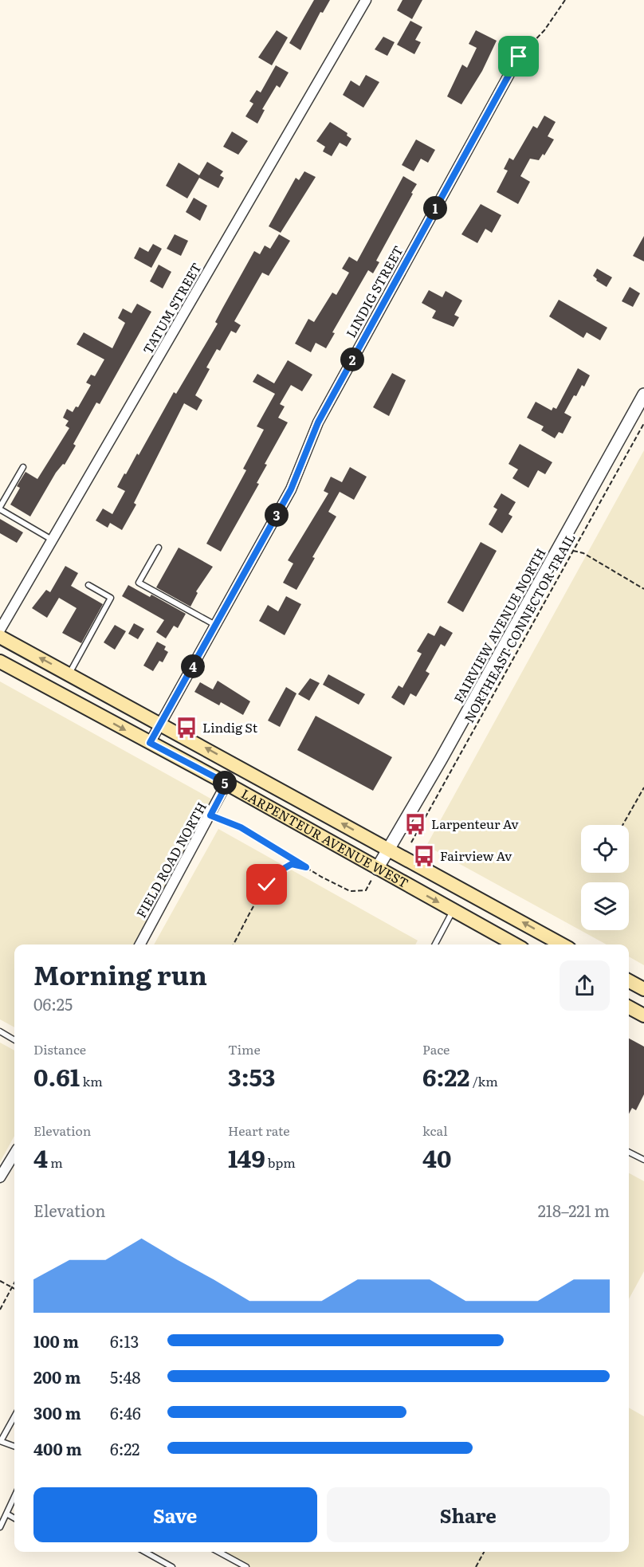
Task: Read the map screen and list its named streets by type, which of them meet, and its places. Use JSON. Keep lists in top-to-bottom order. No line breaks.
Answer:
{"streets":{"main road":["LARPENTEUR AVENUE WEST"],"street":["LINDIG STREET","TATUM STREET","FAIRVIEW AVENUE NORTH","FIELD ROAD NORTH"],"path":["NORTHEAST CONNECTOR TRAIL"]},"crossings":[["LINDIG STREET","LARPENTEUR AVENUE WEST"],["FAIRVIEW AVENUE NORTH","LARPENTEUR AVENUE WEST"],["LARPENTEUR AVENUE WEST","FIELD ROAD NORTH"]],"places":{"bus stop":["Lindig St","Larpenteur Av","Fairview Av"]},"page":{"pins":["1","2","3","4","5"],"heading":["Morning run","06:25"],"stats":[["Distance","0.61 km"],["Time","3:53"],["Pace","6:22 /km"],["Elevation","4 m"],["Heart rate","149 bpm"],["kcal","40"]],"chart":["Elevation","218–221 m"],"list":[{"name":"100 m","note":"6:13"},{"name":"200 m","note":"5:48"},{"name":"300 m","note":"6:46"},{"name":"400 m","note":"6:22"}],"buttons":["Save","Share"]}}
